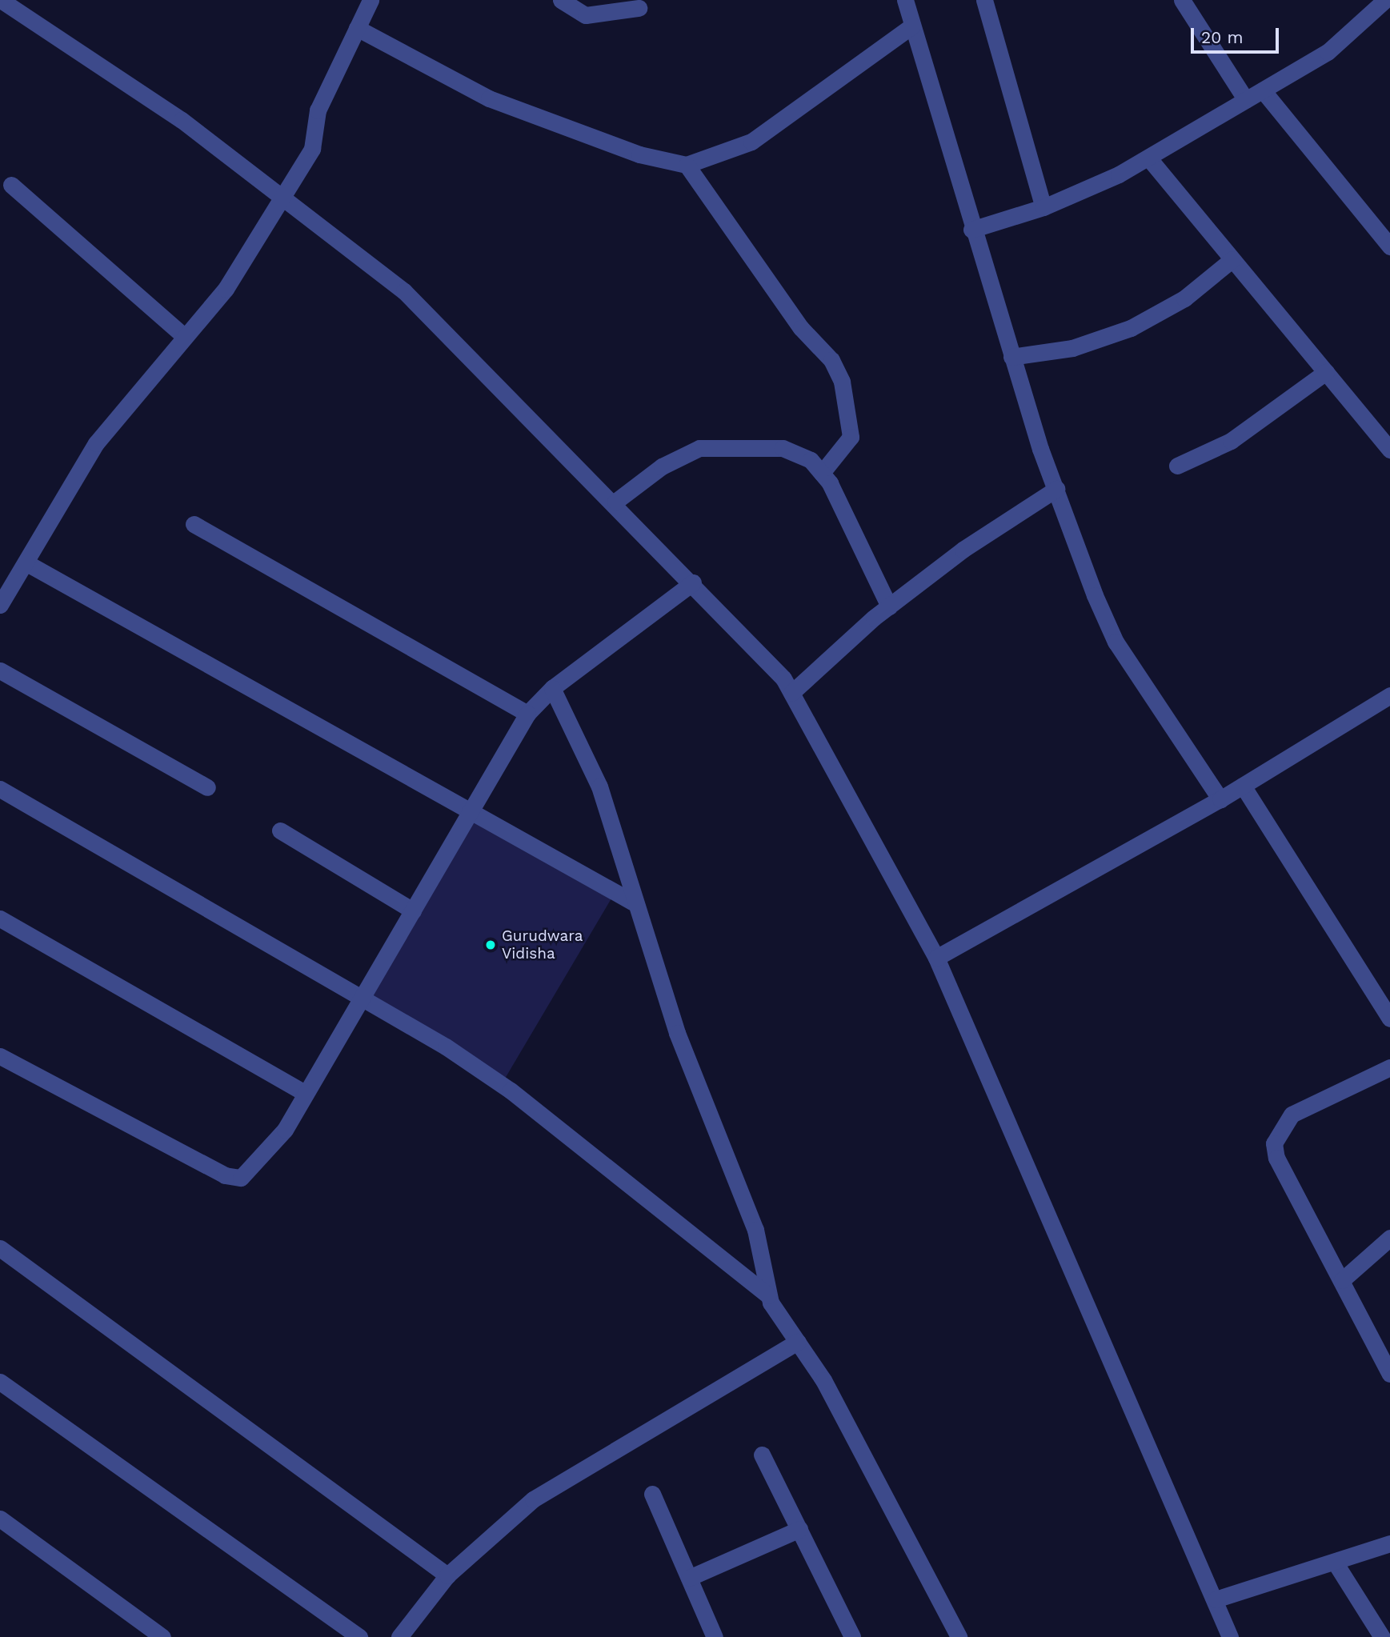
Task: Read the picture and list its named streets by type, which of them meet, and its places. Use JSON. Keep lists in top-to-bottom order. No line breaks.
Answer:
{"places":["Gurudwara Vidisha"],"scale_bar":"20 m"}
